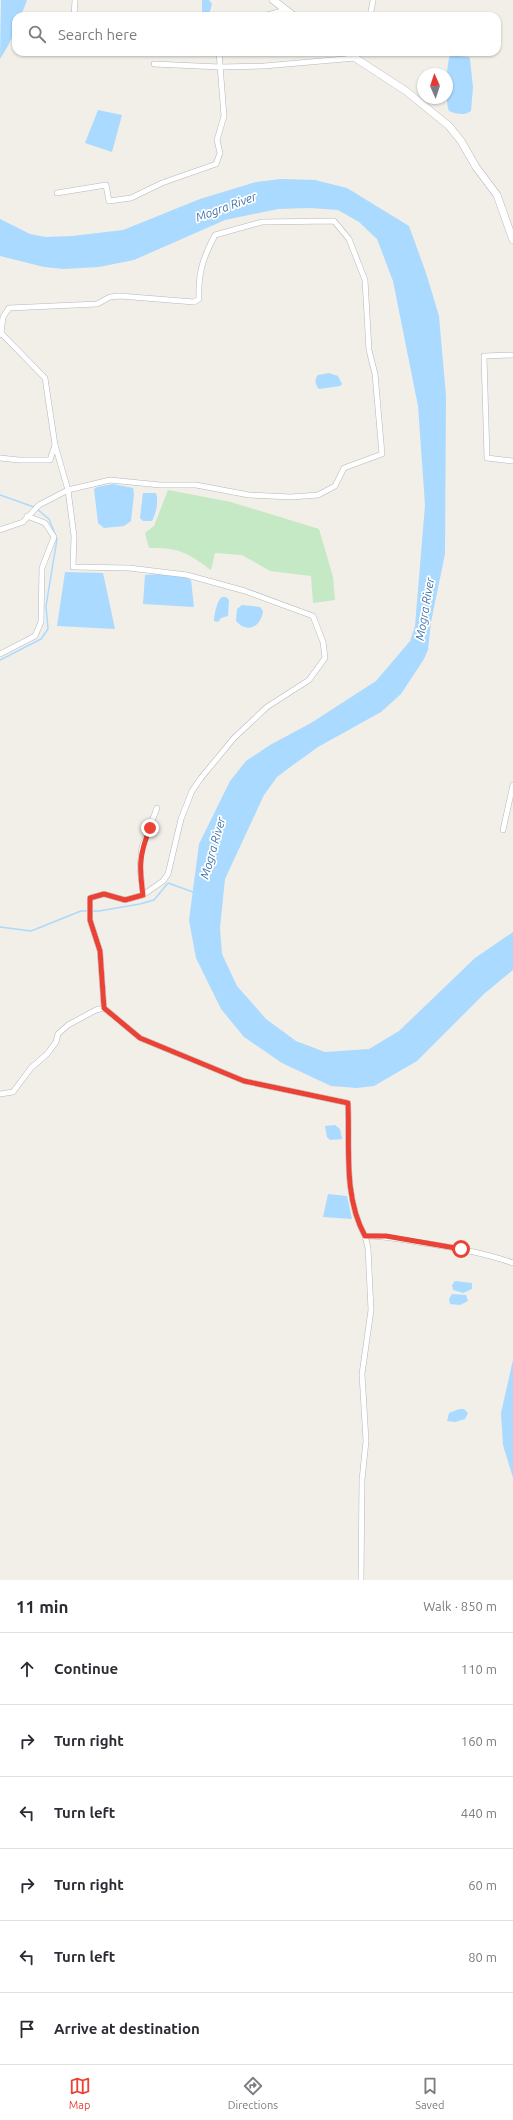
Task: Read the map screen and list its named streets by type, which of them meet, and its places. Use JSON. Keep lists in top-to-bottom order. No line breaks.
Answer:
{"water":["Mogra River"],"north":"top","page":{"search":"Search here","heading":["11 min","Walk · 850 m"],"list":[["Continue","110 m"],["Turn right","160 m"],["Turn left","440 m"],["Turn right","60 m"],["Turn left","80 m"],"Arrive at destination"],"nav":["Map","Directions","Saved"]}}
